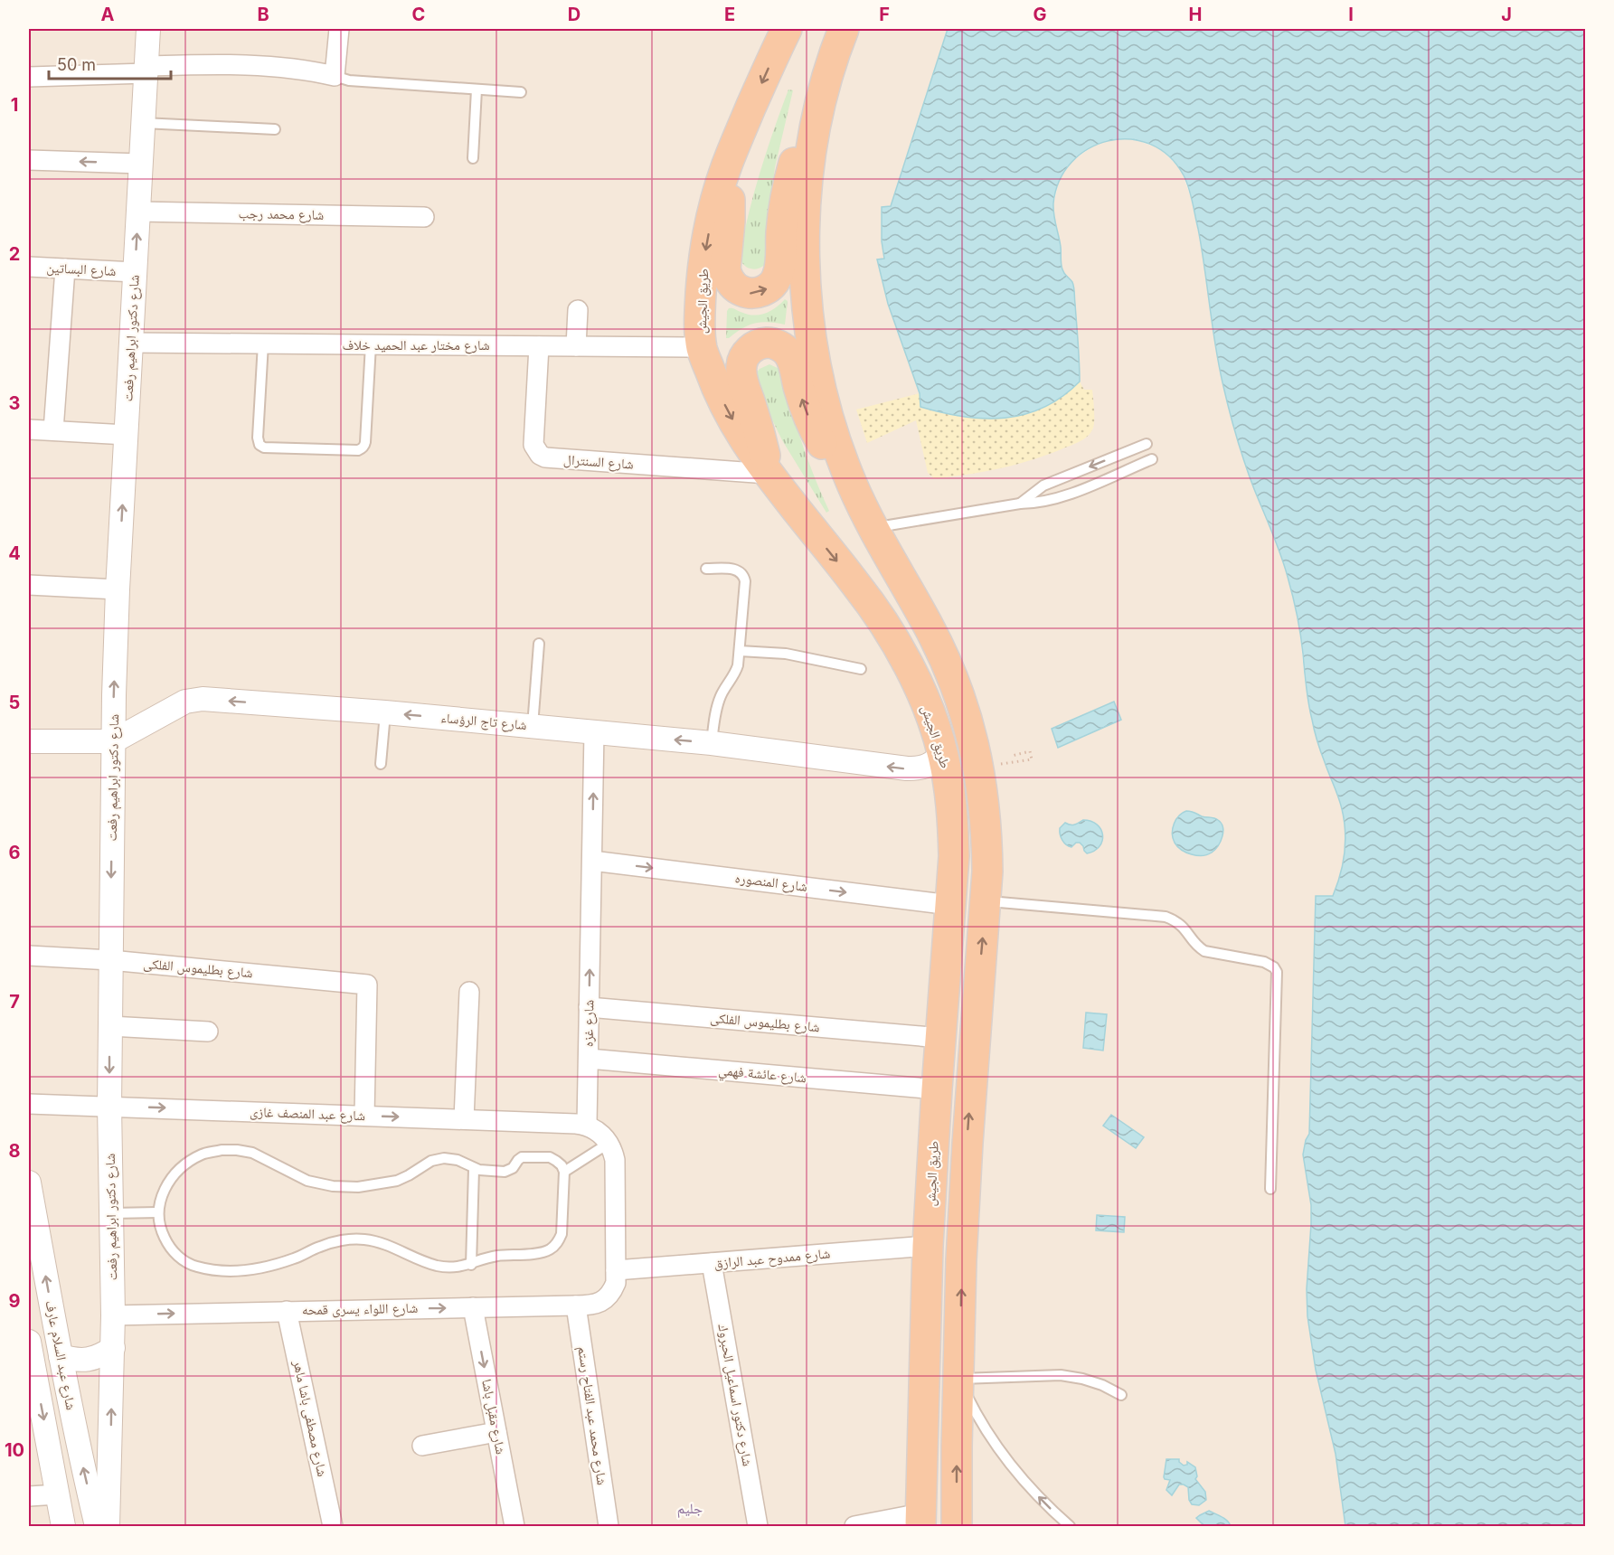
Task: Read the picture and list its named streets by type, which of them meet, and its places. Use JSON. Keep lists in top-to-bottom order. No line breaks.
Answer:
{"streets":{"highway":["طريق الجيش"],"street":["شارع محمد رجب","شارع البساتين","شارع دكتور ابراهيم رفعت","شارع مختار عبد الحميد خلاف","شارع السنترال","شارع تاج الرؤساء","شارع المنصوره","شارع بطليموس الفلكى","شارع غزه","شارع عائشة فهمي","شارع عبد المنصف غازى","شارع ممدوح عبد الرازق","شارع اللواء يسرى قمحه","شارع عبد السلام عارف","شارع دكتور اسماعيل الحبروك","شارع محمد عبد الفتاح رستم","شارع مقبل باشا","شارع مصطفى باشا ماهر"]},"crossings":[["شارع محمد رجب","شارع دكتور ابراهيم رفعت"],["شارع البساتين","شارع دكتور ابراهيم رفعت"],["طريق الجيش","شارع مختار عبد الحميد خلاف"],["طريق الجيش","شارع السنترال"],["طريق الجيش","شارع تاج الرؤساء"],["طريق الجيش","شارع المنصوره"],["طريق الجيش","شارع بطليموس الفلكى"],["طريق الجيش","شارع عائشة فهمي"],["طريق الجيش","شارع ممدوح عبد الرازق"],["شارع دكتور ابراهيم رفعت","شارع مختار عبد الحميد خلاف"],["شارع دكتور ابراهيم رفعت","شارع تاج الرؤساء"],["شارع دكتور ابراهيم رفعت","شارع بطليموس الفلكى"],["شارع دكتور ابراهيم رفعت","شارع عبد المنصف غازى"],["شارع دكتور ابراهيم رفعت","شارع اللواء يسرى قمحه"],["شارع مختار عبد الحميد خلاف","شارع السنترال"],["شارع تاج الرؤساء","شارع غزه"],["شارع المنصوره","شارع غزه"],["شارع بطليموس الفلكى","شارع غزه"],["شارع بطليموس الفلكى","شارع عبد المنصف غازى"],["شارع غزه","شارع عائشة فهمي"],["شارع غزه","شارع عبد المنصف غازى"],["شارع ممدوح عبد الرازق","شارع اللواء يسرى قمحه"],["شارع ممدوح عبد الرازق","شارع دكتور اسماعيل الحبروك"],["شارع اللواء يسرى قمحه","شارع محمد عبد الفتاح رستم"],["شارع اللواء يسرى قمحه","شارع مقبل باشا"],["شارع اللواء يسرى قمحه","شارع مصطفى باشا ماهر"]],"one_way":["شارع تاج الرؤساء","شارع المنصوره","شارع غزه","شارع عبد المنصف غازى","شارع اللواء يسرى قمحه","شارع مقبل باشا"],"districts":["جليم"],"scale_bar":"50 m","grid":{"columns":["A","B","C","D","E","F","G","H","I","J"],"rows":["1","2","3","4","5","6","7","8","9","10"]}}
